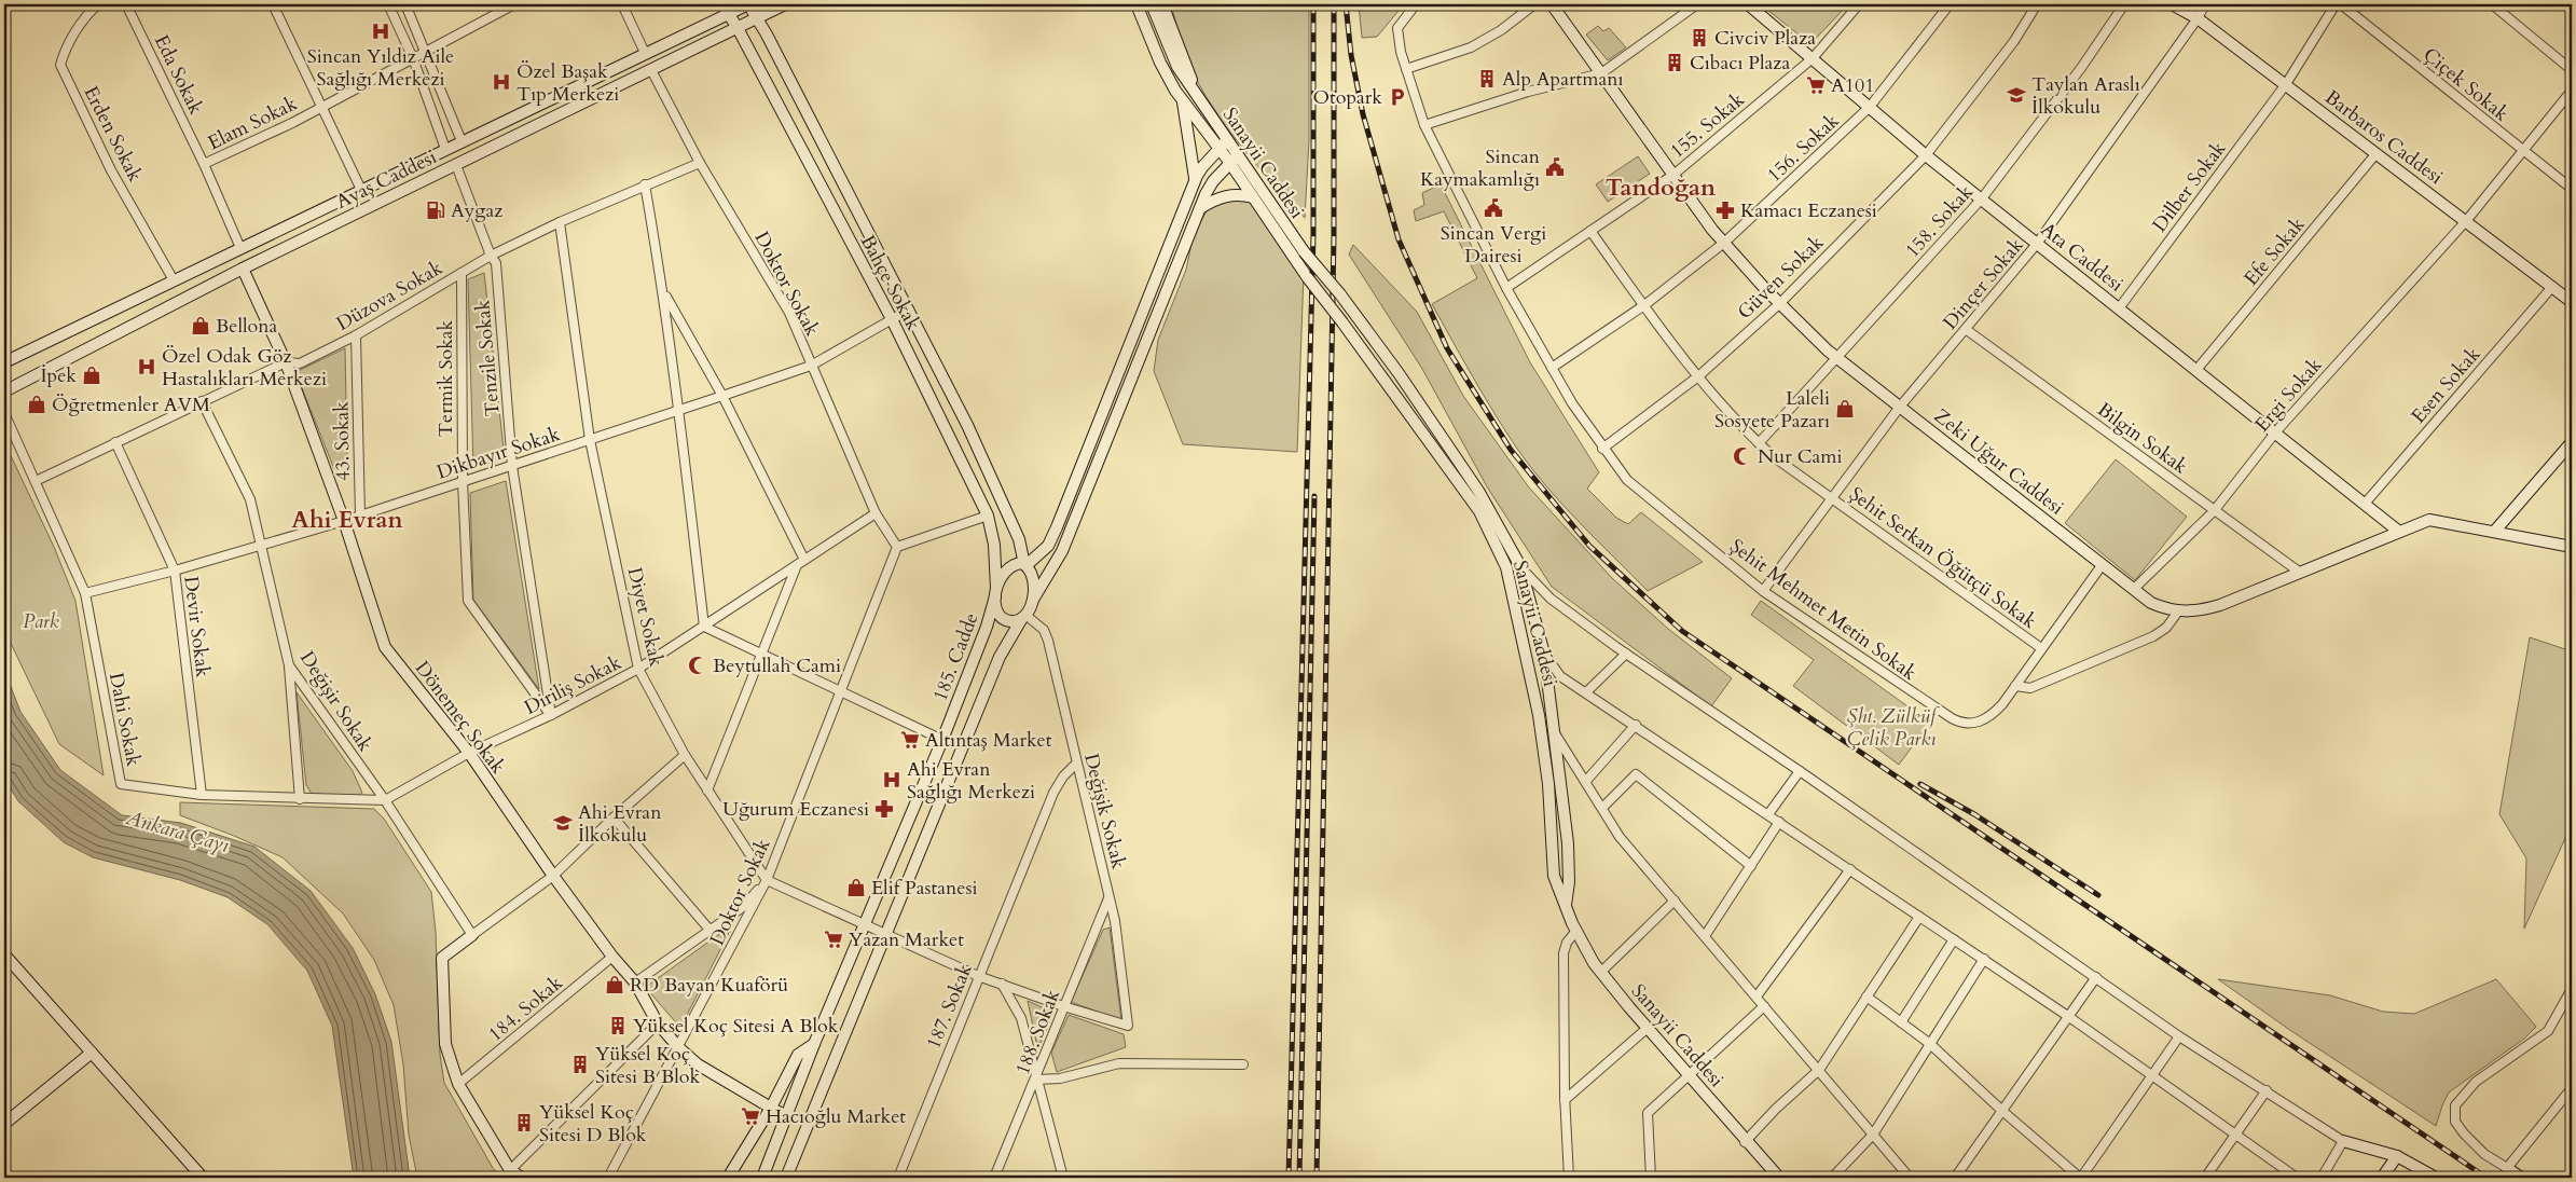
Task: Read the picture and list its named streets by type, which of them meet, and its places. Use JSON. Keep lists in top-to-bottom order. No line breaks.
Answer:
{"streets":{"street":["Eda Sokak","Çiçek Sokak","Elam Sokak","155. Sokak","Erden Sokak","Barbaros Caddesi","156. Sokak","Sanayii Caddesi","Ayaş Caddesi","Dilber Sokak","158. Sokak","Efe Sokak","Ata Caddesi","Güven Sokak","Bahçe Sokak","Doktor Sokak","Dinçer Sokak","Düzova Sokak","Tenzile Sokak","Termik Sokak","Esen Sokak","Ergi Sokak","Bilgin Sokak","43. Sokak","Dikbayır Sokak","Zeki Uğur Caddesi","Şehit Serkan Öğütçü Sokak","Şehit Mehmet Metin Sokak","Diyet Sokak","Devir Sokak","185. Cadde","Diriliş Sokak","Değişir Sokak","Dönemeç Sokak","Dahi Sokak","Değişik Sokak","187. Sokak","184. Sokak","188. Sokak"]},"crossings":[["Eda Sokak","Elam Sokak"],["Eda Sokak","Ayaş Caddesi"],["Çiçek Sokak","Ergi Sokak"],["155. Sokak","Ata Caddesi"],["155. Sokak","Zeki Uğur Caddesi"],["155. Sokak","Şehit Serkan Öğütçü Sokak"],["155. Sokak","Şehit Mehmet Metin Sokak"],["Erden Sokak","Ayaş Caddesi"],["Barbaros Caddesi","Dilber Sokak"],["Barbaros Caddesi","Efe Sokak"],["Barbaros Caddesi","Dinçer Sokak"],["Barbaros Caddesi","Esen Sokak"],["Barbaros Caddesi","Ergi Sokak"],["156. Sokak","Ata Caddesi"],["156. Sokak","Zeki Uğur Caddesi"],["156. Sokak","Şehit Serkan Öğütçü Sokak"],["156. Sokak","Şehit Mehmet Metin Sokak"],["Ayaş Caddesi","Bahçe Sokak"],["Ayaş Caddesi","Doktor Sokak"],["Ayaş Caddesi","Tenzile Sokak"],["Ayaş Caddesi","Dönemeç Sokak"],["Dilber Sokak","Ata Caddesi"],["158. Sokak","Ata Caddesi"],["158. Sokak","Zeki Uğur Caddesi"],["158. Sokak","Şehit Serkan Öğütçü Sokak"],["Efe Sokak","Ata Caddesi"],["Ata Caddesi","Güven Sokak"],["Ata Caddesi","Dinçer Sokak"],["Ata Caddesi","Esen Sokak"],["Ata Caddesi","Ergi Sokak"],["Ata Caddesi","Zeki Uğur Caddesi"],["Güven Sokak","Zeki Uğur Caddesi"],["Güven Sokak","Şehit Serkan Öğütçü Sokak"],["Güven Sokak","Şehit Mehmet Metin Sokak"],["Bahçe Sokak","Dikbayır Sokak"],["Bahçe Sokak","185. Cadde"],["Bahçe Sokak","Değişik Sokak"],["Doktor Sokak","Düzova Sokak"],["Doktor Sokak","Dikbayır Sokak"],["Doktor Sokak","Diyet Sokak"],["Doktor Sokak","Diriliş Sokak"],["Doktor Sokak","Dönemeç Sokak"],["Dinçer Sokak","Bilgin Sokak"],["Dinçer Sokak","Zeki Uğur Caddesi"],["Dinçer Sokak","Şehit Serkan Öğütçü Sokak"],["Dinçer Sokak","Şehit Mehmet Metin Sokak"],["Düzova Sokak","Tenzile Sokak"],["Düzova Sokak","Termik Sokak"],["Düzova Sokak","43. Sokak"],["Düzova Sokak","Diyet Sokak"],["Düzova Sokak","Devir Sokak"],["Düzova Sokak","Değişir Sokak"],["Düzova Sokak","Dönemeç Sokak"],["Düzova Sokak","Dahi Sokak"],["Tenzile Sokak","Termik Sokak"],["Tenzile Sokak","Dikbayır Sokak"],["Tenzile Sokak","Diriliş Sokak"],["Termik Sokak","Dikbayır Sokak"],["Termik Sokak","Diriliş Sokak"],["Ergi Sokak","Bilgin Sokak"],["Ergi Sokak","Zeki Uğur Caddesi"],["Bilgin Sokak","Zeki Uğur Caddesi"],["43. Sokak","Dikbayır Sokak"],["Dikbayır Sokak","Diyet Sokak"],["Dikbayır Sokak","Devir Sokak"],["Dikbayır Sokak","Değişir Sokak"],["Dikbayır Sokak","Dönemeç Sokak"],["Dikbayır Sokak","Dahi Sokak"],["Diyet Sokak","Diriliş Sokak"],["Devir Sokak","Dahi Sokak"],["185. Cadde","Dönemeç Sokak"],["185. Cadde","Değişik Sokak"],["Diriliş Sokak","Değişir Sokak"],["Diriliş Sokak","Dönemeç Sokak"],["Diriliş Sokak","Dahi Sokak"],["Değişir Sokak","Dahi Sokak"],["Dönemeç Sokak","184. Sokak"],["Değişik Sokak","187. Sokak"],["Değişik Sokak","188. Sokak"]],"districts":["Tandoğan","Ahi Evran"],"water":["Ankara Çayı"],"parks":["Park","Şht. Zülküf Çelik Parkı"],"places":{"hospital":["Sincan Yıldız Aile Sağlığı Merkezi","Özel Başak Tıp Merkezi","Özel Odak Göz Hastalıkları Merkezi","Ahi Evran Sağlığı Merkezi"],"building":["Civciv Plaza","Cıbacı Plaza","Alp Apartmanı","Yüksel Koç Sitesi A Blok","Yüksel Koç Sitesi B Blok","Yüksel Koç Sitesi D Blok"],"supermarket":["A101","Altıntaş Market","Yazan Market","Hacıoğlu Market"],"school or university":["Taylan Araslı İlkokulu","Ahi Evran İlkokulu"],"parking":["Otopark"],"public building":["Sincan Kaymakamlığı","Sincan Vergi Dairesi"],"fuel station":["Aygaz"],"pharmacy":["Kamacı Eczanesi","Uğurum Eczanesi"],"shop":["Bellona","İpek","Öğretmenler AVM","Laleli Sosyete Pazarı","Elif Pastanesi","RD Bayan Kuaförü"],"mosque":["Nur Cami","Beytullah Cami"]}}
